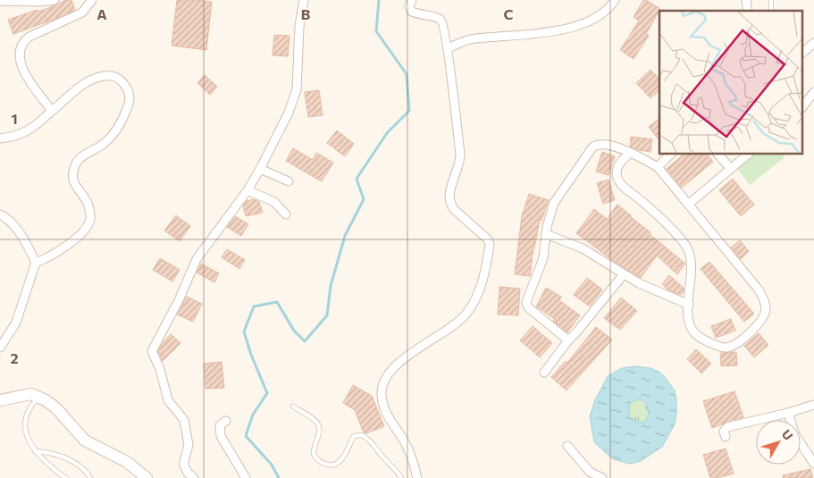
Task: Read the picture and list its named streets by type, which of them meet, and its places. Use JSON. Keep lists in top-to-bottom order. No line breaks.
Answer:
{"north":"top right","grid":{"columns":["A","B","C"],"rows":["1","2"]}}
